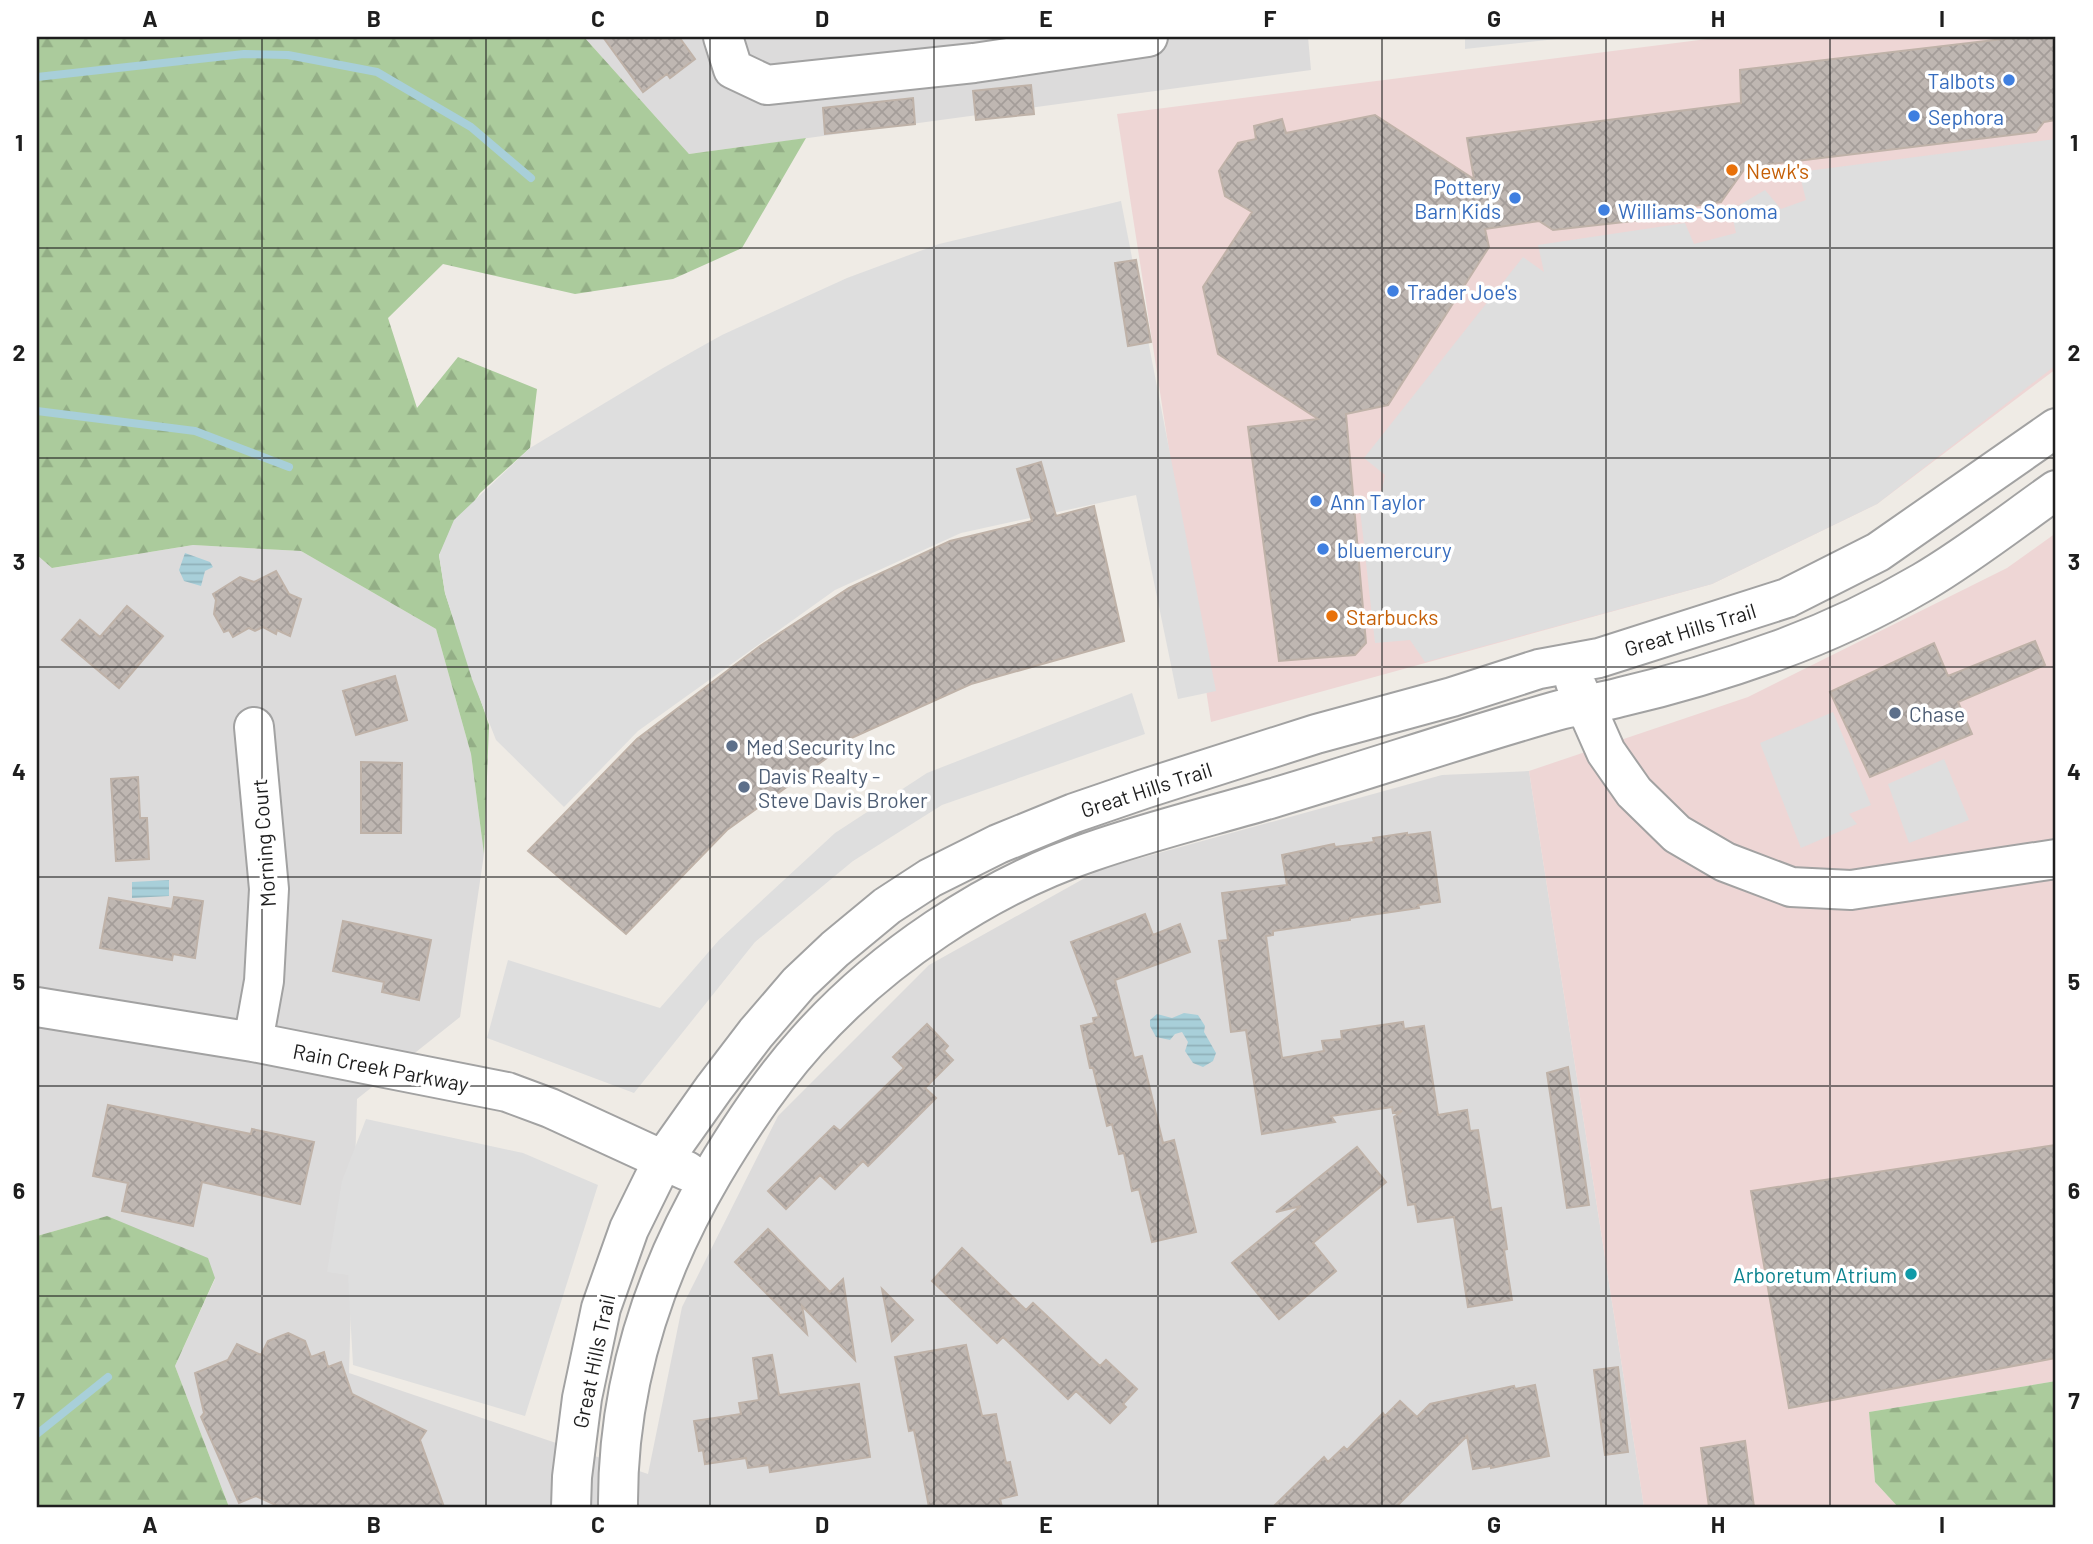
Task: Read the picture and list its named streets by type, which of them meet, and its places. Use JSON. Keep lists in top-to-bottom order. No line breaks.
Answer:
{"streets":{"street":["Great Hills Trail","Morning Court","Rain Creek Parkway"]},"crossings":[["Great Hills Trail","Rain Creek Parkway"],["Morning Court","Rain Creek Parkway"]],"places":["Talbots","Sephora","Newk's","Pottery Barn Kids","Williams-Sonoma","Trader Joe's","Ann Taylor","bluemercury","Starbucks","Chase","Med Security Inc","Davis Realty - Steve Davis Broker","Arboretum Atrium"],"grid":{"columns":["A","B","C","D","E","F","G","H","I"],"rows":["1","2","3","4","5","6","7"]}}
